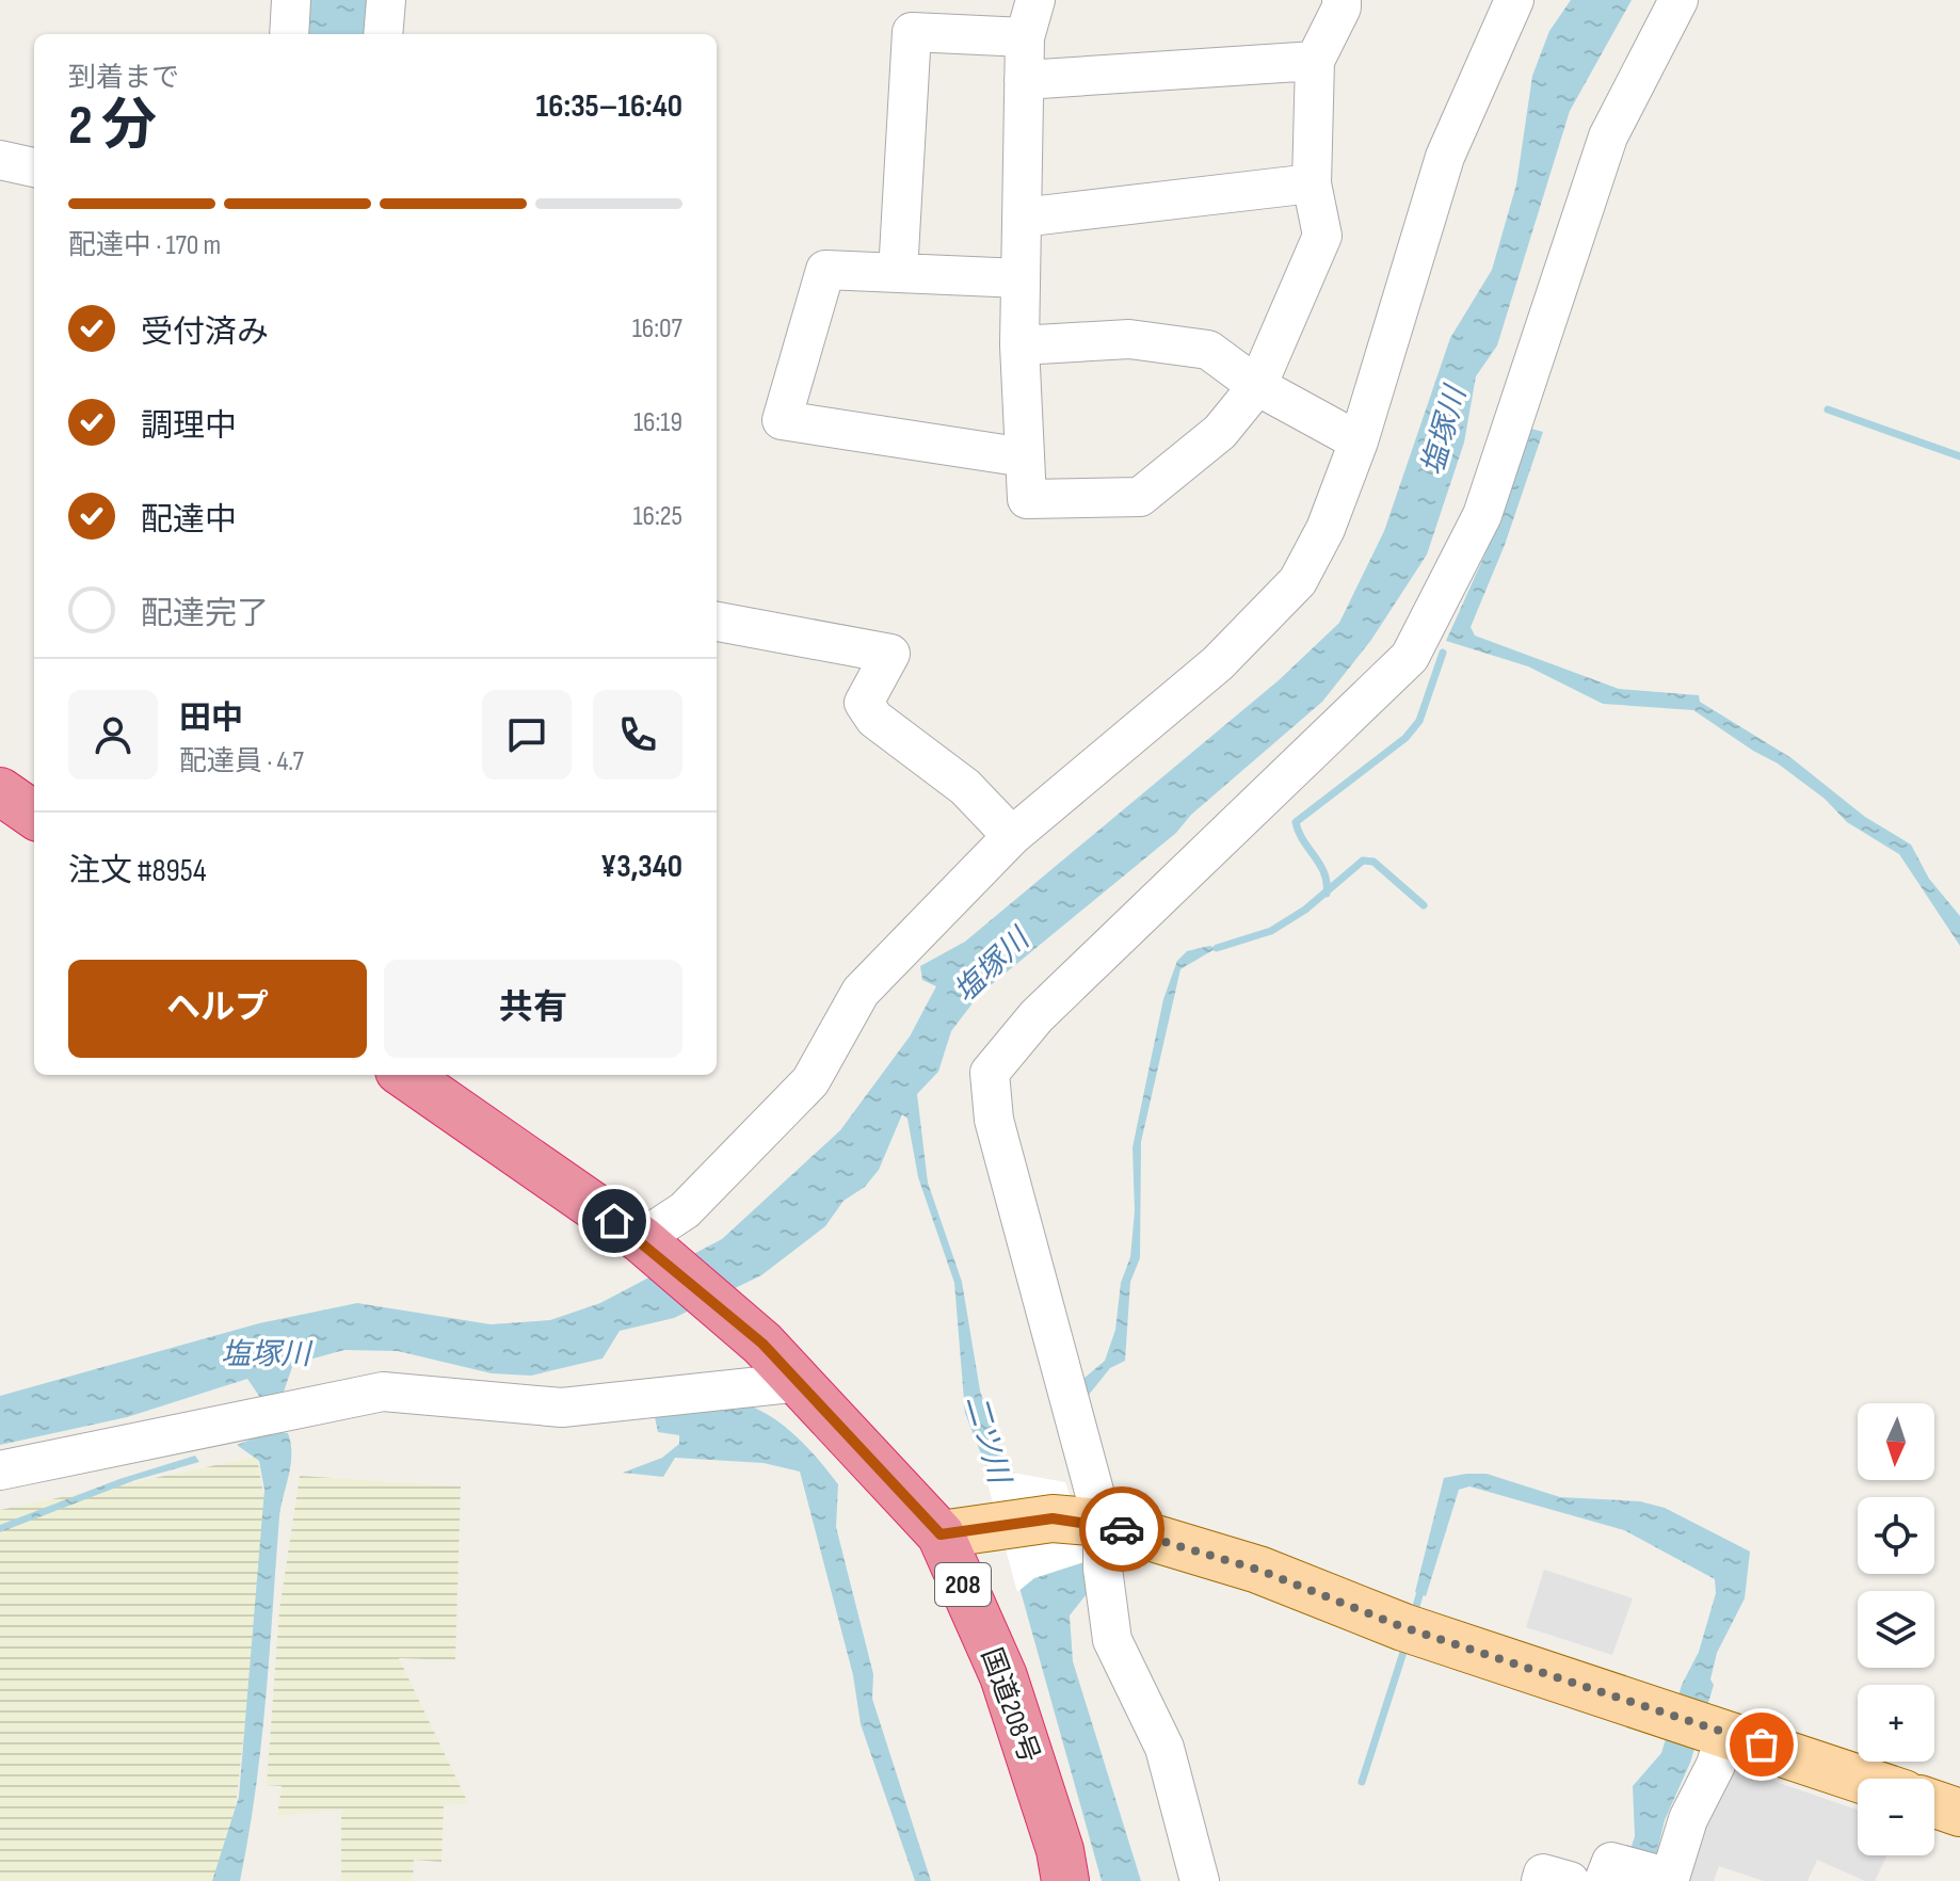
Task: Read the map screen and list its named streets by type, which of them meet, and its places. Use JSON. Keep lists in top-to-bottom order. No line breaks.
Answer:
{"streets":{"highway":["208","国道208号"]},"water":["塩塚川","二ツ川"],"north":"bottom","page":{"heading":["2 分","到着まで","16:35–16:40"],"panel":["田中","配達員 · 4.7","注文 #8954","¥3,340"],"bar":"配達中 · 170 m","list":[["受付済み","16:07"],["調理中","16:19"],["配達中","16:25"],"配達完了"],"buttons":["ヘルプ","共有"],"map_buttons":["+","−"]}}
